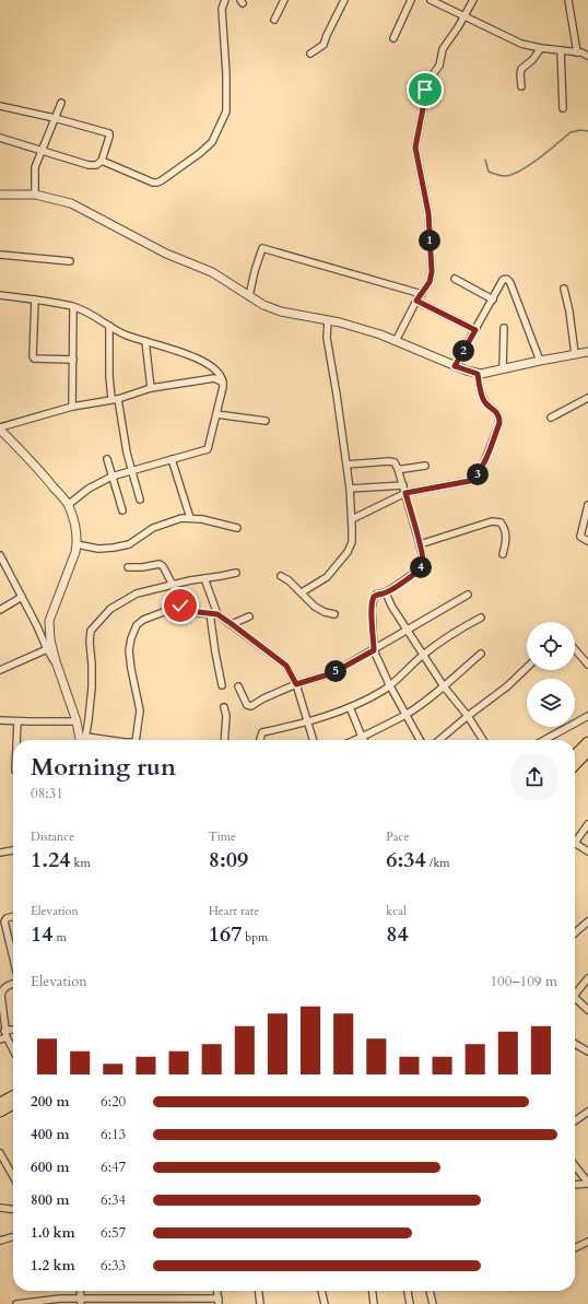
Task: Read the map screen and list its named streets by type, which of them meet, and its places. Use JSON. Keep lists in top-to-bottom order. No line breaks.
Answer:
{"page":{"pins":["1","2","3","4","5"],"heading":["Morning run","08:31"],"stats":[["Distance","1.24 km"],["Time","8:09"],["Pace","6:34 /km"],["Elevation","14 m"],["Heart rate","167 bpm"],["kcal","84"]],"chart":["Elevation","100–109 m"],"list":[{"name":"200 m","note":"6:20"},{"name":"400 m","note":"6:13"},{"name":"600 m","note":"6:47"},{"name":"800 m","note":"6:34"},{"name":"1.0 km","note":"6:57"},{"name":"1.2 km","note":"6:33"}]}}
